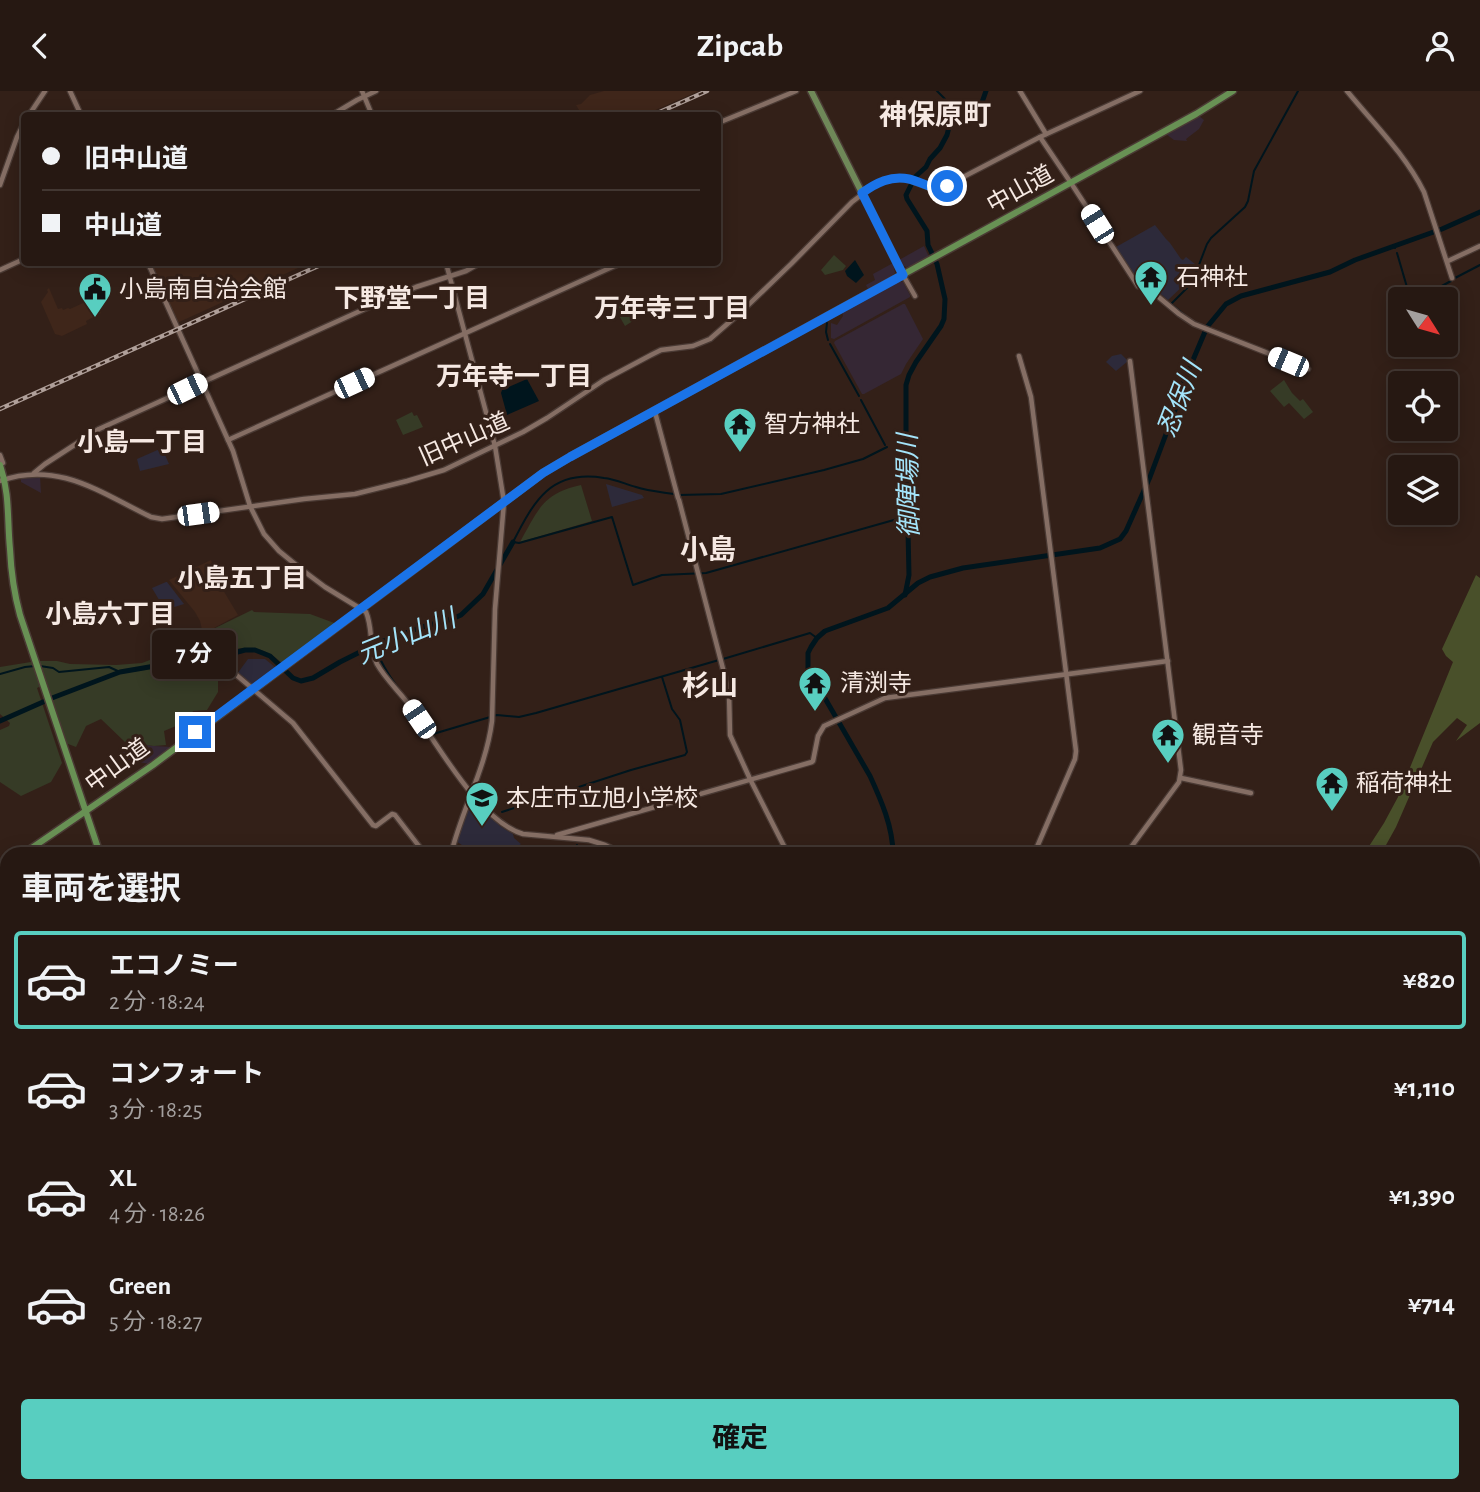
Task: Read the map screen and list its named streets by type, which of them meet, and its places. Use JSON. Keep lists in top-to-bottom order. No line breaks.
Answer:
{"streets":{"highway":["中山道"],"street":["旧中山道"]},"districts":["神保原町","下野堂一丁目","万年寺三丁目","万年寺一丁目","小島一丁目","小島","小島五丁目","小島六丁目","杉山"],"water":["忍保川","御陣場川","元小山川"],"places":{"temple":["石神社","智方神社","清渕寺","観音寺","稲荷神社"],"public building":["小島南自治会館"],"school or university":["本庄市立旭小学校"]},"north":"bottom right","page":{"header":"Zipcab","banner":["旧中山道","中山道"],"bubble":"7 分","heading":"車両を選択","list":[{"name":"エコノミー","note":"2 分 · 18:24","value":"¥820"},{"name":"コンフォート","note":"3 分 · 18:25","value":"¥1,110"},{"name":"XL","note":"4 分 · 18:26","value":"¥1,390"},{"name":"Green","note":"5 分 · 18:27","value":"¥714"}],"buttons":"確定"}}
